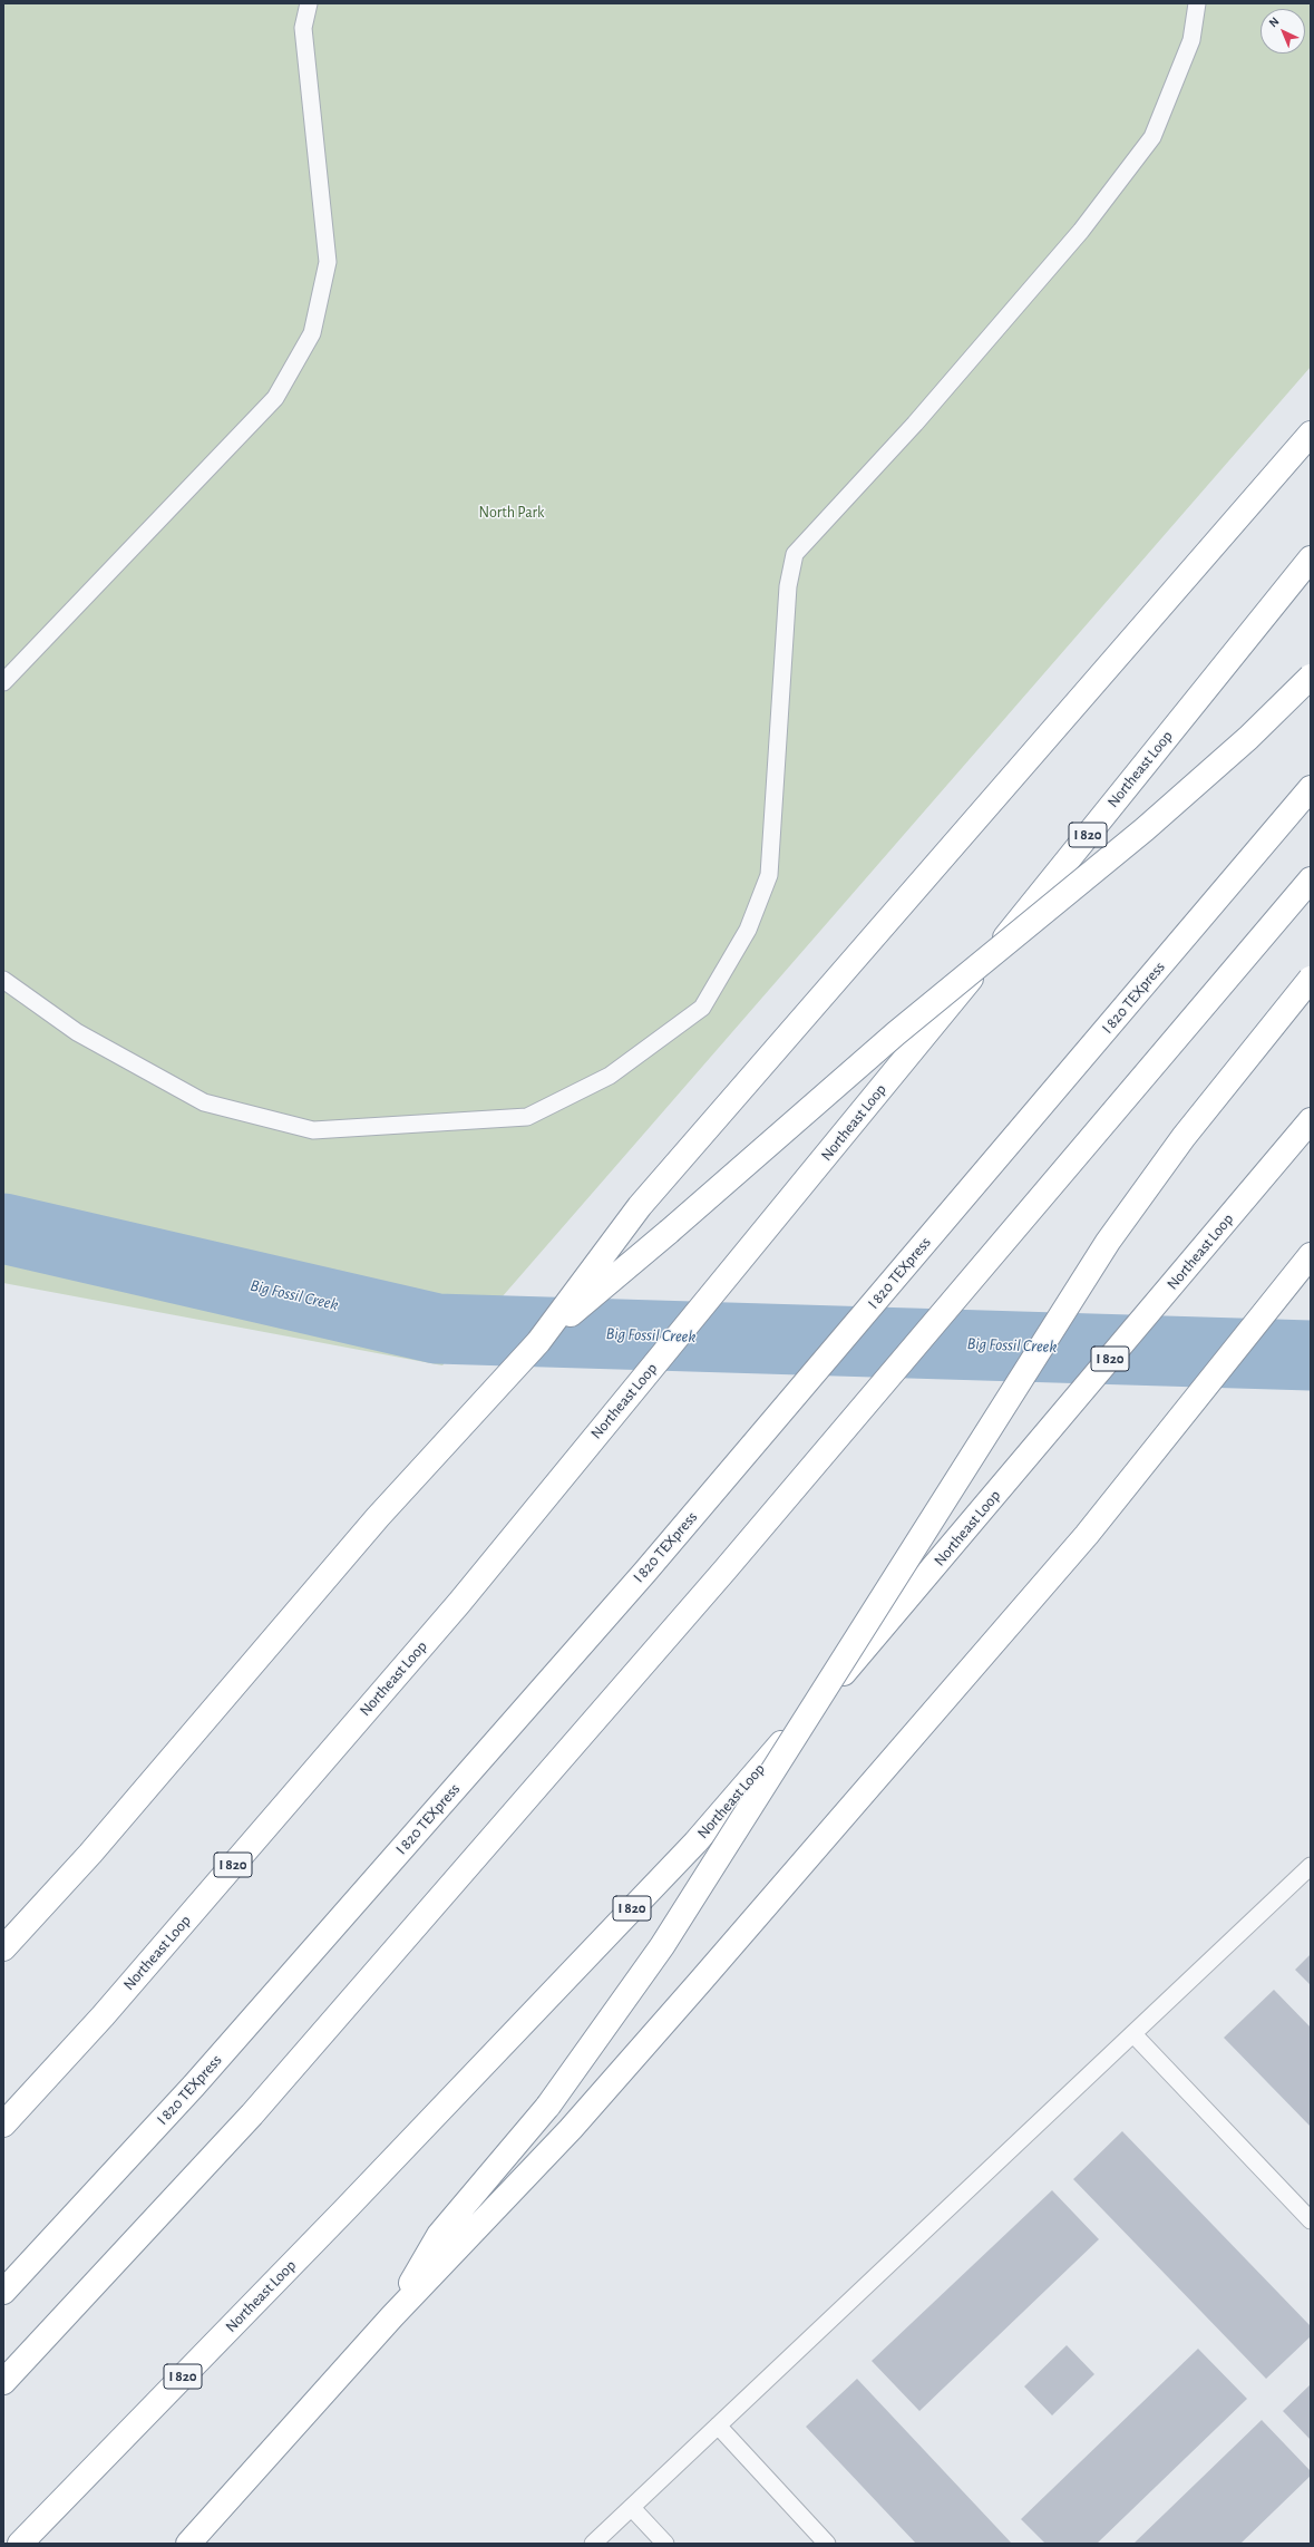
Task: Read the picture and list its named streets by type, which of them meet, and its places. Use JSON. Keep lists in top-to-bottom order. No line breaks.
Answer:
{"streets":{"highway":["Northeast Loop","I 820","I 820 TEXpress"]},"water":["Big Fossil Creek"],"parks":["North Park"],"north":"top left"}
